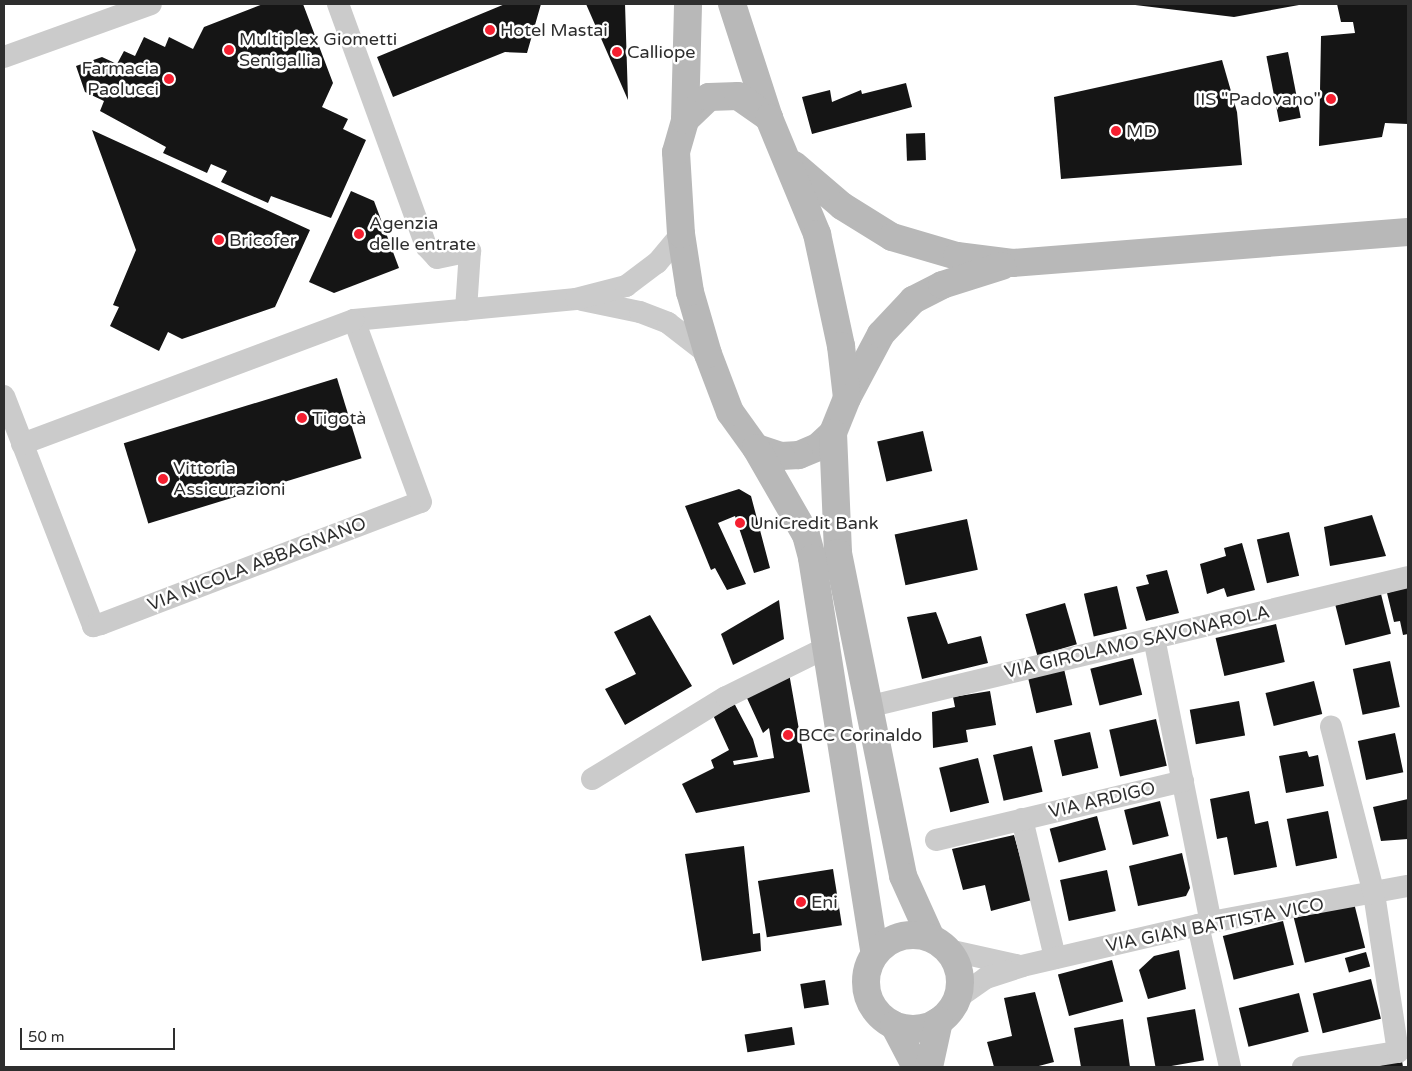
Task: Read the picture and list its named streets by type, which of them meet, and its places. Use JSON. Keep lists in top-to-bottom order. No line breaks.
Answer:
{"streets":{"street":["VIA NICOLA ABBAGNANO","VIA GIROLAMO SAVONAROLA","VIA ARDIGO","VIA GIAN BATTISTA VICO"]},"places":["Hotel Mastai","Multiplex Giometti Senigallia","Calliope","Farmacia Paolucci","IIS \"Padovano\"","MD","Agenzia delle entrate","Bricofer","Tigotà","Vittoria Assicurazioni","UniCredit Bank","BCC Corinaldo","Eni"],"scale_bar":"50 m"}
